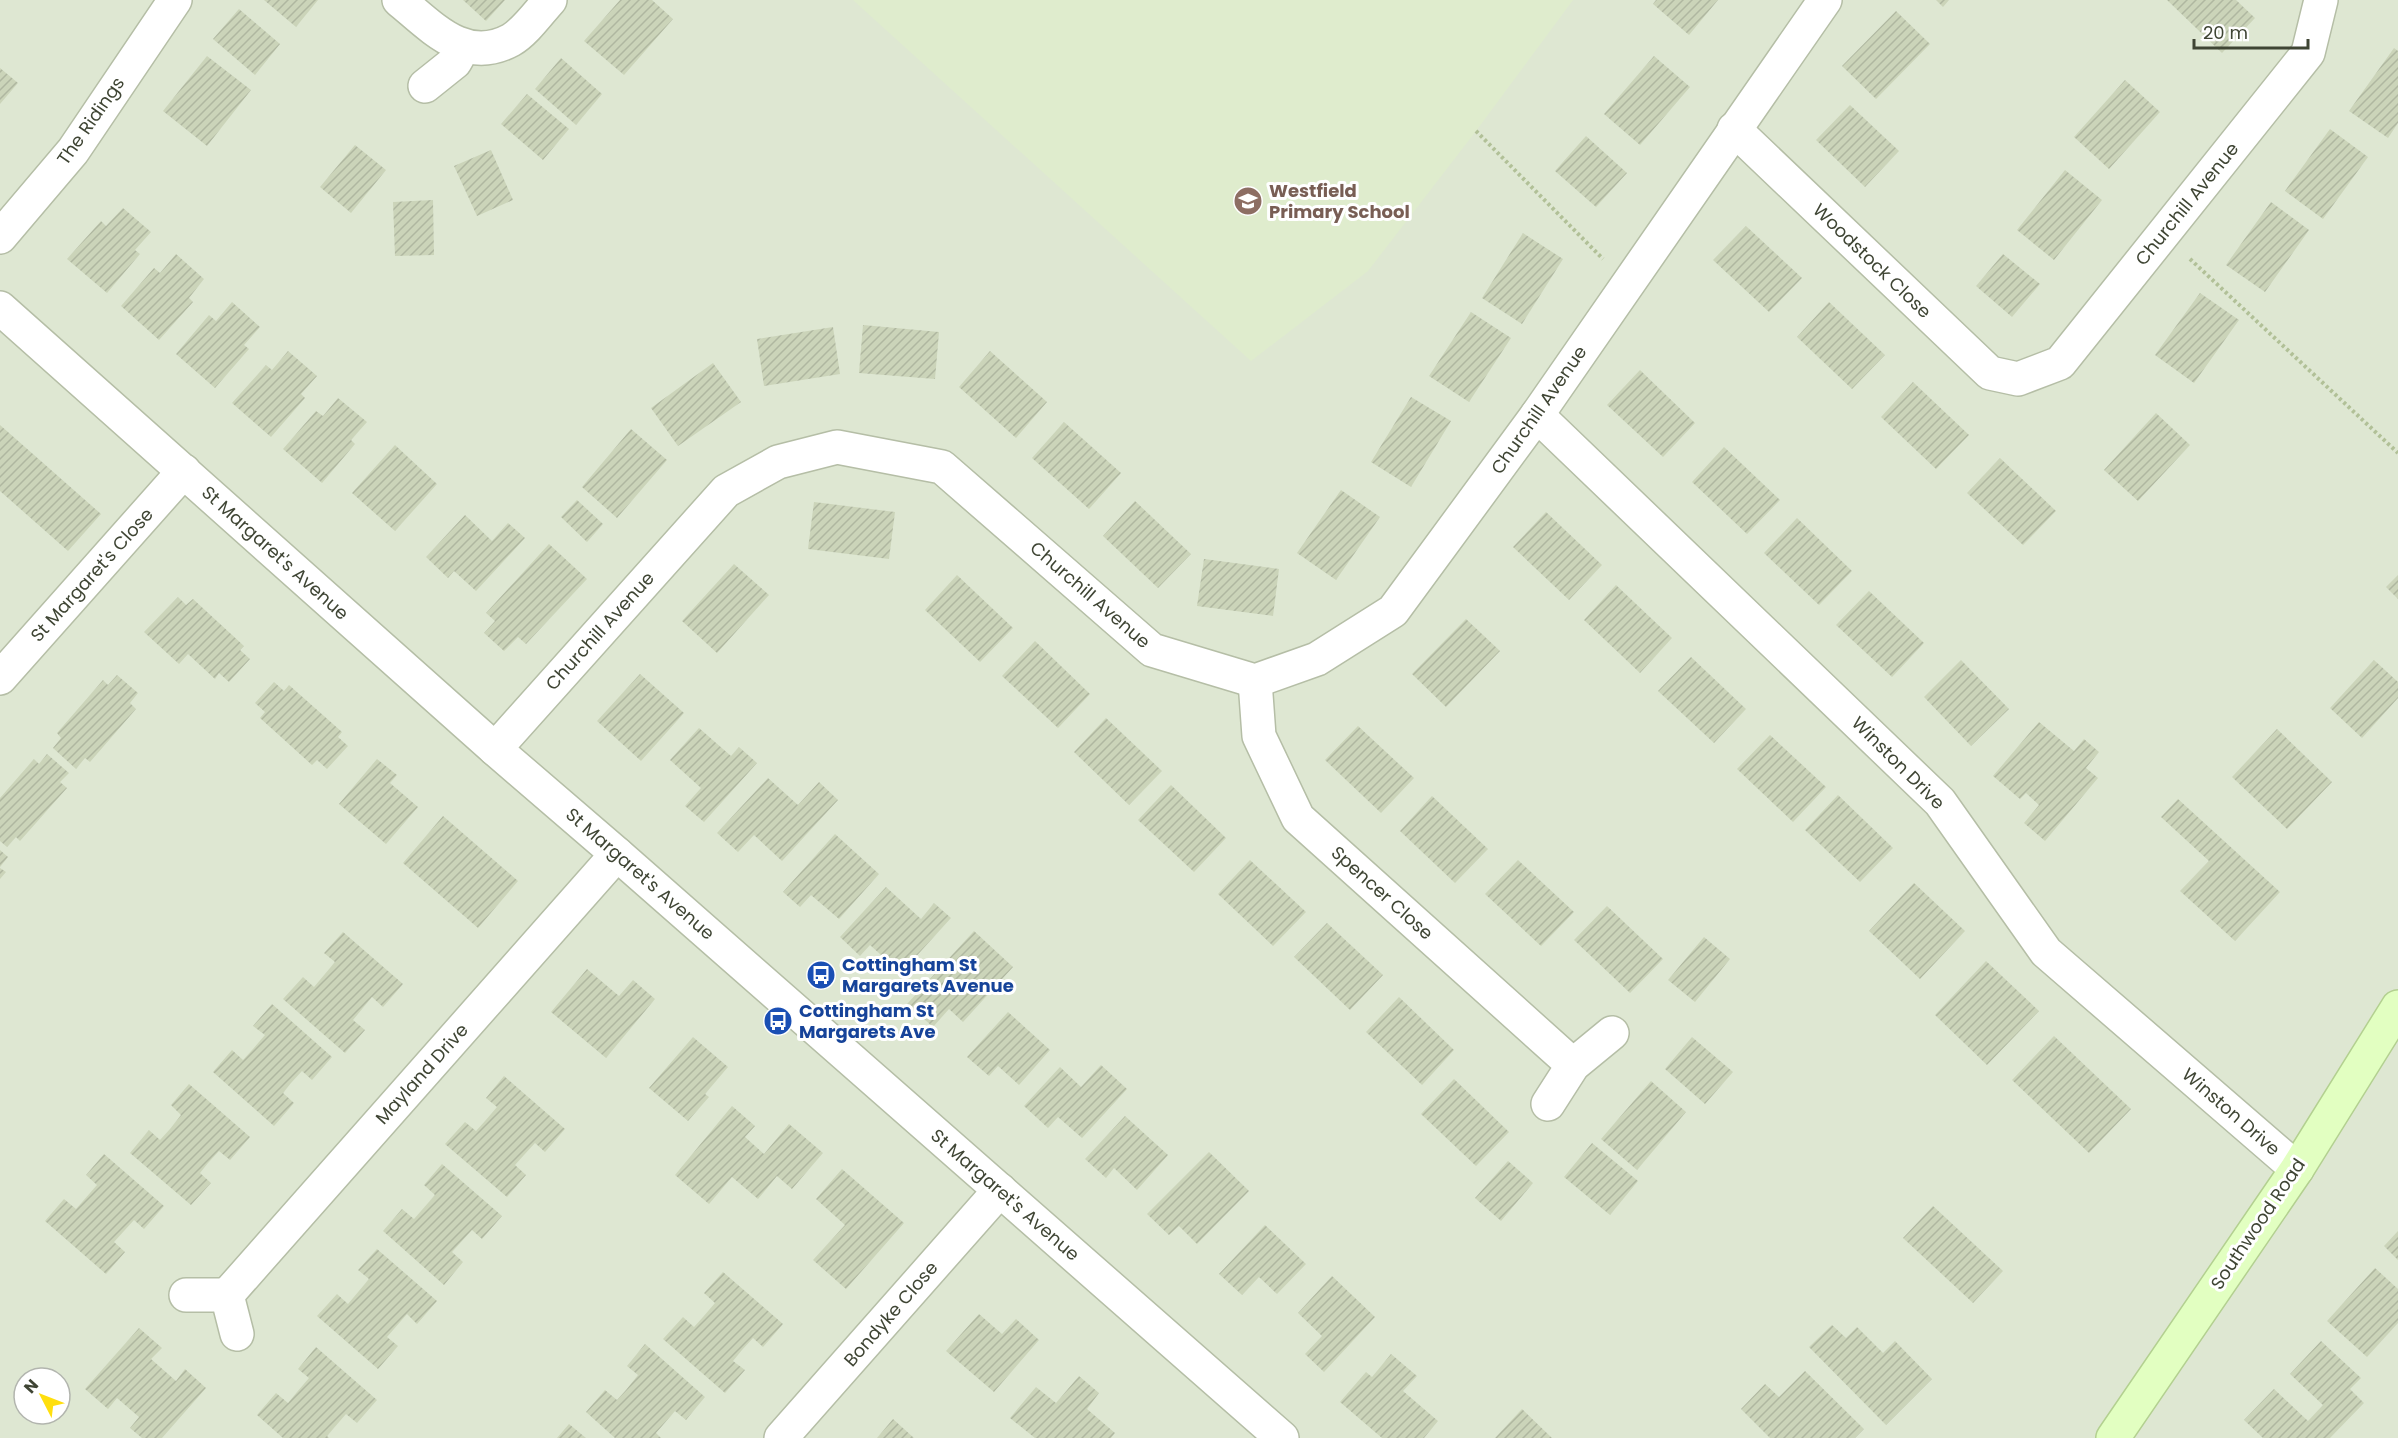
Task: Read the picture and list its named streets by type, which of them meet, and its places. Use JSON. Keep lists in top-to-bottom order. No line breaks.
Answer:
{"streets":{"street":["The Ridings","Churchill Avenue","Woodstock Close","St Margaret's Avenue","St Margaret's Close","Winston Drive","Spencer Close","Mayland Drive","Southwood Road","Bondyke Close"]},"crossings":[["Churchill Avenue","Woodstock Close"],["Churchill Avenue","St Margaret's Avenue"],["Churchill Avenue","Winston Drive"],["Churchill Avenue","Spencer Close"],["St Margaret's Avenue","St Margaret's Close"],["St Margaret's Avenue","Mayland Drive"],["St Margaret's Avenue","Bondyke Close"],["Winston Drive","Southwood Road"]],"places":{"school or university":["Westfield Primary School"],"bus stop":["Cottingham St Margarets Avenue","Cottingham St Margarets Ave"]},"scale_bar":"20 m","north":"top left"}
